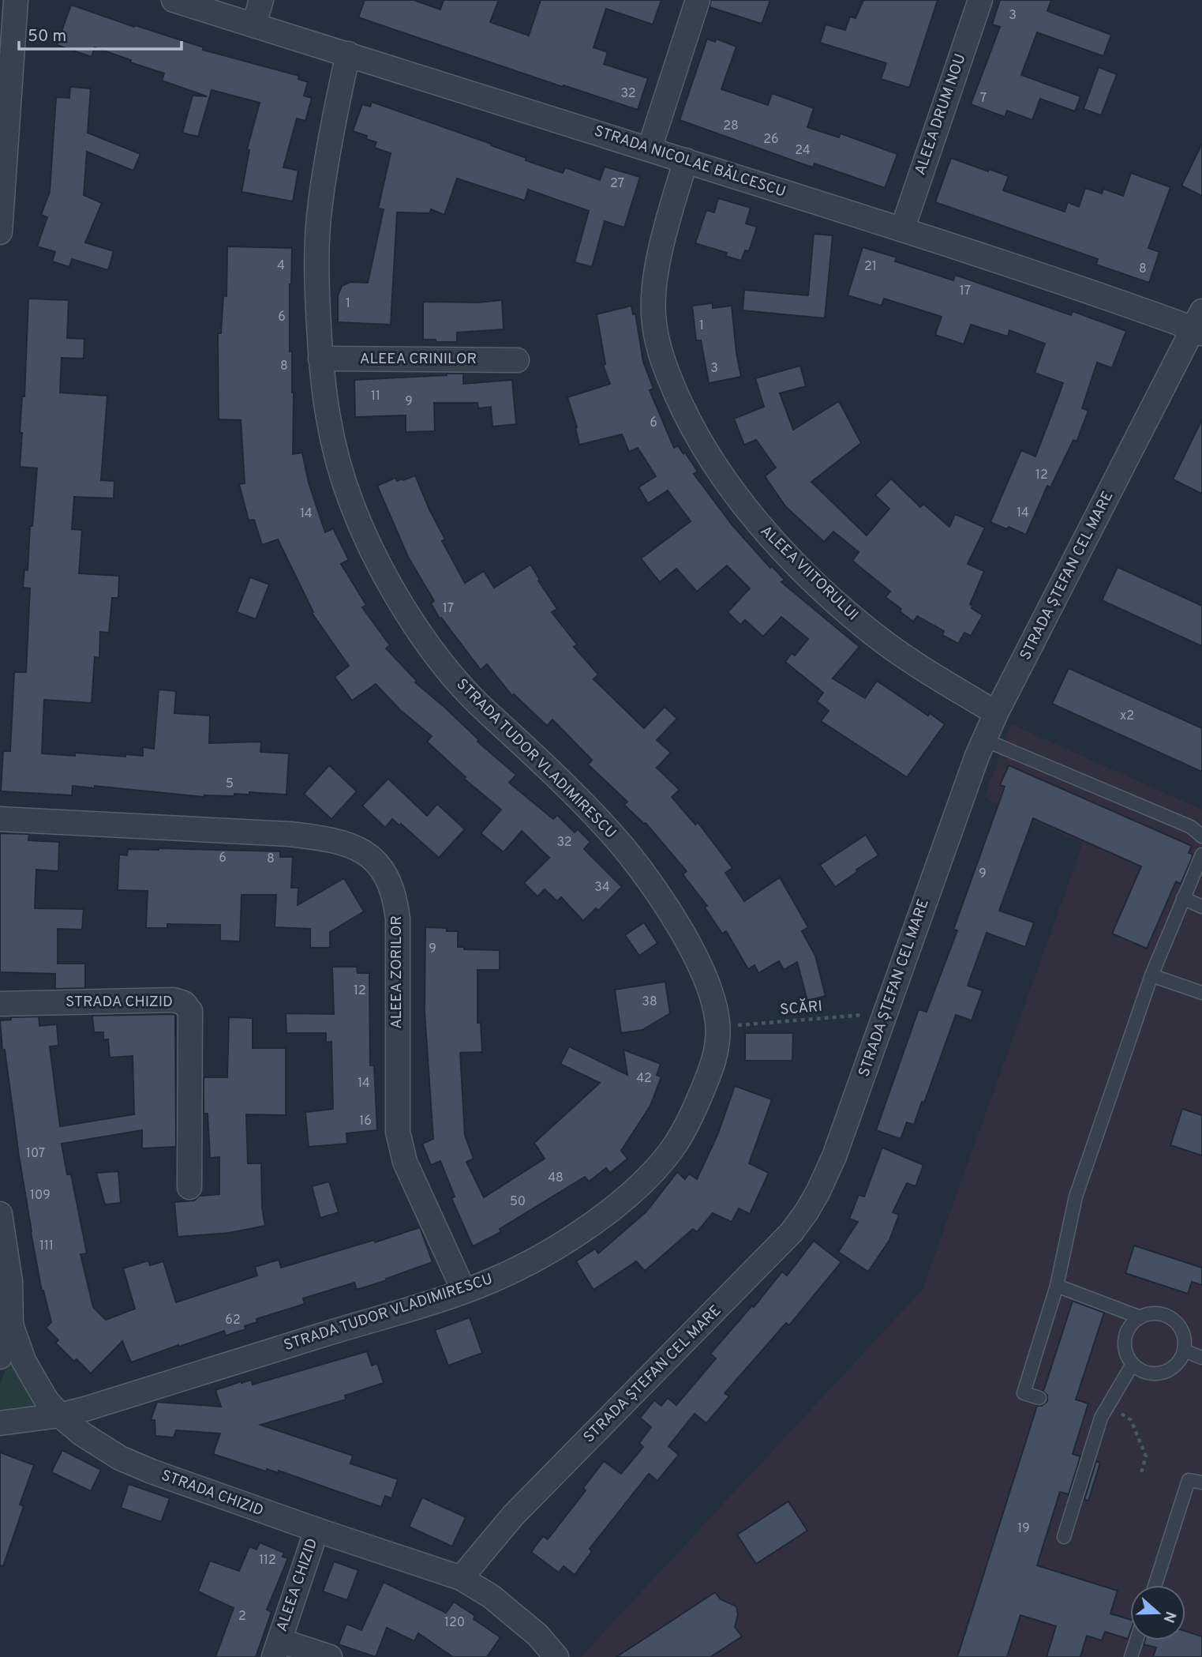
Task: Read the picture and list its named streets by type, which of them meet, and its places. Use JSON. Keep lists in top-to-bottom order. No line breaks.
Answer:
{"streets":{"street":["ALEEA DRUM NOU","STRADA NICOLAE BĂLCESCU","ALEEA CRINILOR","ALEEA VIITORULUI","STRADA ȘTEFAN CEL MARE","STRADA TUDOR VLADIMIRESCU","ALEEA ZORILOR","STRADA CHIZID","ALEEA CHIZID"],"path":["SCĂRI"]},"crossings":[["ALEEA DRUM NOU","STRADA NICOLAE BĂLCESCU"],["STRADA NICOLAE BĂLCESCU","ALEEA VIITORULUI"],["STRADA NICOLAE BĂLCESCU","STRADA ȘTEFAN CEL MARE"],["STRADA NICOLAE BĂLCESCU","STRADA TUDOR VLADIMIRESCU"],["ALEEA CRINILOR","STRADA TUDOR VLADIMIRESCU"],["ALEEA VIITORULUI","STRADA ȘTEFAN CEL MARE"],["STRADA ȘTEFAN CEL MARE","STRADA CHIZID"],["STRADA ȘTEFAN CEL MARE","SCĂRI"],["STRADA TUDOR VLADIMIRESCU","ALEEA ZORILOR"],["STRADA TUDOR VLADIMIRESCU","STRADA CHIZID"],["STRADA TUDOR VLADIMIRESCU","SCĂRI"],["STRADA CHIZID","ALEEA CHIZID"]],"house_numbers":["3","32","7","28","26","24","27","4","21","8","17","1","6","1","8","3","11","9","6","12","14","14","17","x2","5","32","6","8","9","34","9","12","38","42","14","16","107","48","109","50","111","62","19","112","2","120"],"scale_bar":"50 m","north":"right"}
